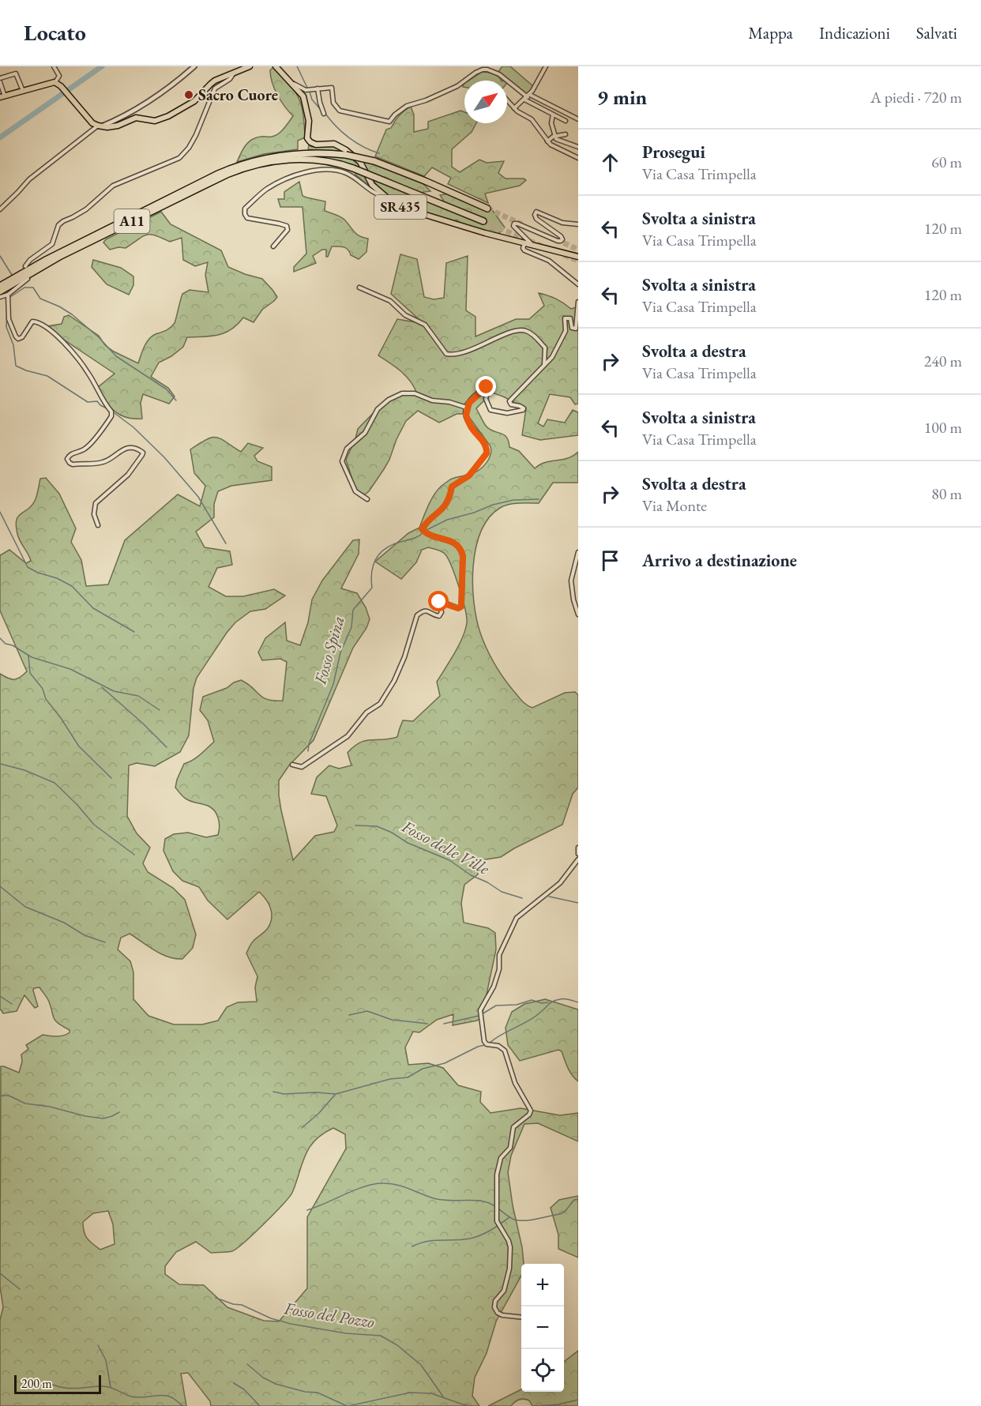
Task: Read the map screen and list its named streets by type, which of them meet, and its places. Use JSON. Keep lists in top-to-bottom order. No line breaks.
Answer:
{"streets":{"highway":["A11"],"main road":["SR435"]},"water":["Fosso Spina","Fosso delle Ville","Fosso del Pozzo"],"places":["Sacro Cuore"],"scale_bar":"200 m","north":"top right","page":{"header":"Locato","nav":["Mappa","Indicazioni","Salvati"],"heading":["9 min","A piedi · 720 m"],"list":[["Prosegui","Via Casa Trimpella","60 m"],["Svolta a sinistra","Via Casa Trimpella","120 m"],["Svolta a sinistra","Via Casa Trimpella","120 m"],["Svolta a destra","Via Casa Trimpella","240 m"],["Svolta a sinistra","Via Casa Trimpella","100 m"],["Svolta a destra","Via Monte","80 m"],"Arrivo a destinazione"],"map_buttons":["+","−"],"scale":"200 m"}}
